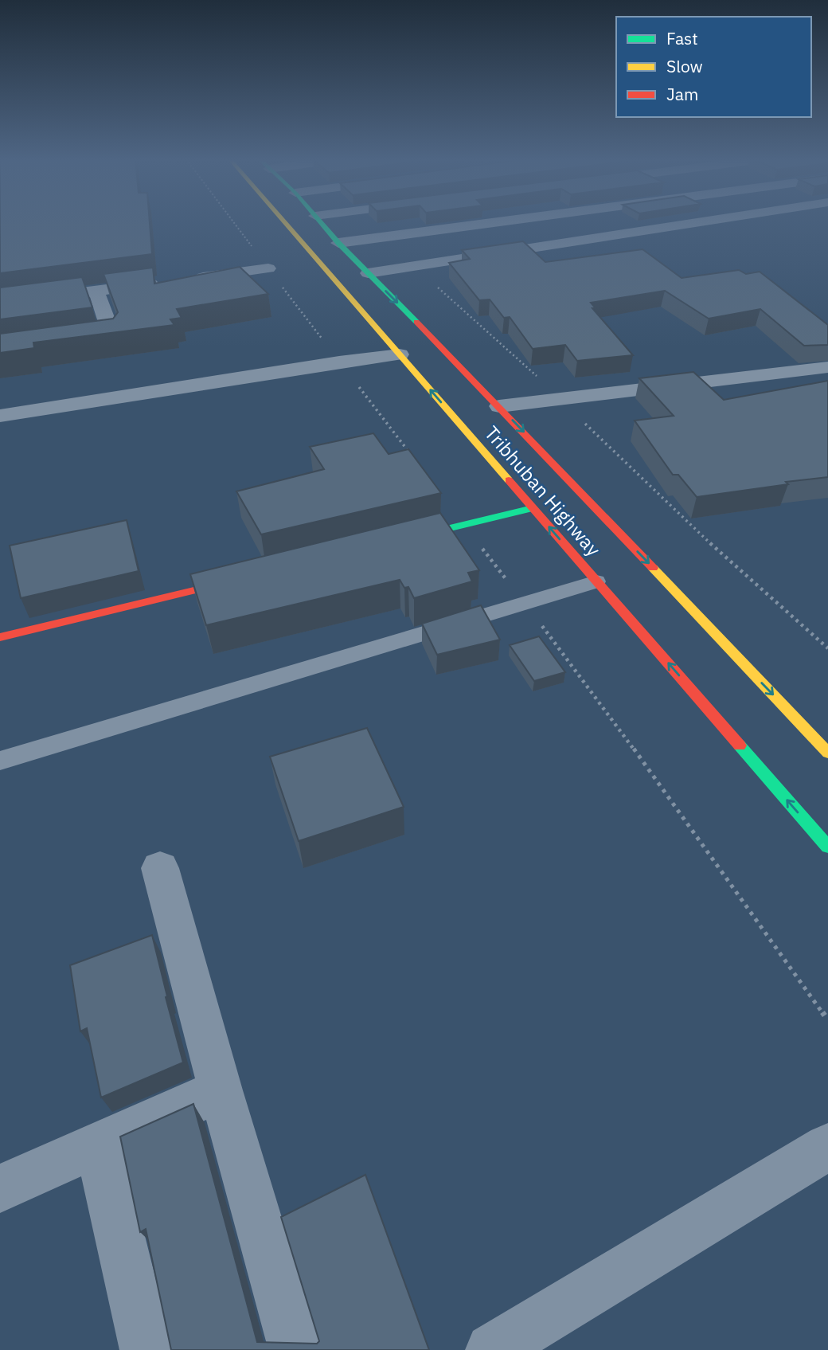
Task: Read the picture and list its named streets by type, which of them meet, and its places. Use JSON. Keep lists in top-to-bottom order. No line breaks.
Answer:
{"streets":{"main road":["Tribhuban Highway"]},"legend":["Fast","Slow","Jam"]}
